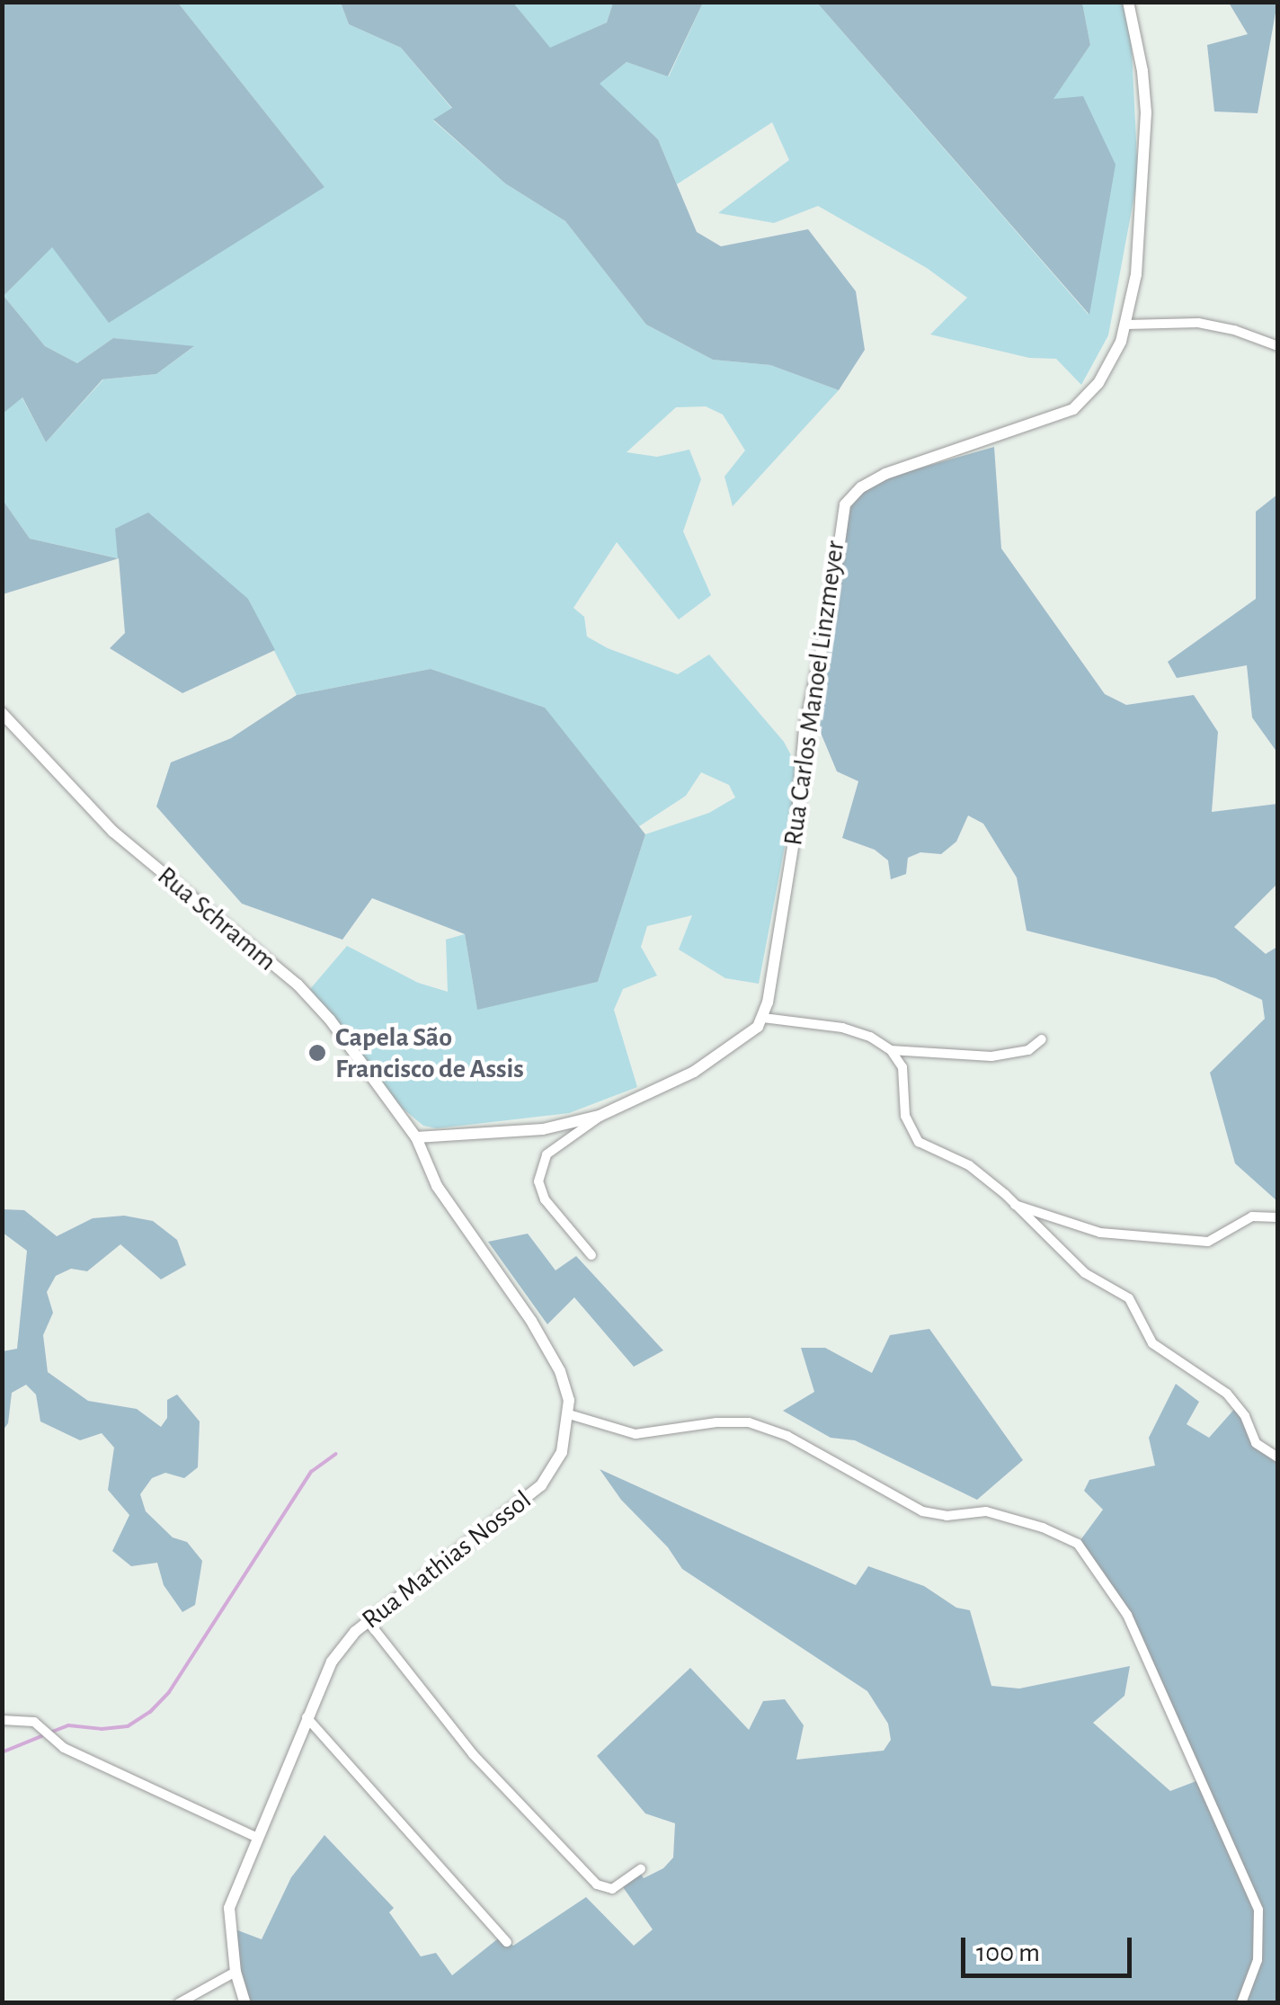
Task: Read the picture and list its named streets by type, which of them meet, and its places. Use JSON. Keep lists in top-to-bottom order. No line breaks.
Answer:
{"streets":{"street":["Rua Carlos Manoel Linzmeyer","Rua Schramm","Rua Mathias Nossol"]},"crossings":[["Rua Schramm","Rua Mathias Nossol"]],"places":["Capela São Francisco de Assis"],"scale_bar":"100 m"}
